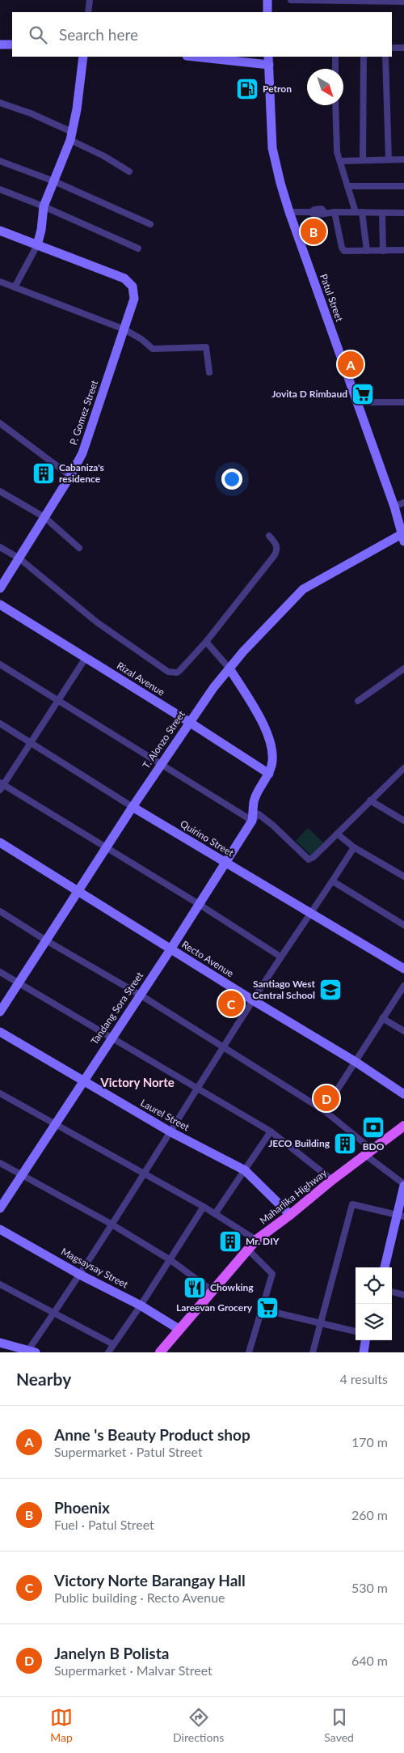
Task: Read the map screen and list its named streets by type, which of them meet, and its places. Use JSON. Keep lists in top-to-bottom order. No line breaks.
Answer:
{"streets":{"main road":["Maharlika Highway"],"street":["Patul Street","P. Gomez Street","Rizal Avenue","T. Alonzo Street","Quirino Street","Recto Avenue","Tandang Sora Street","Laurel Street","Magsaysay Street"]},"crossings":[["Patul Street","T. Alonzo Street"],["Rizal Avenue","T. Alonzo Street"],["T. Alonzo Street","Quirino Street"],["T. Alonzo Street","Recto Avenue"],["Quirino Street","Tandang Sora Street"],["Recto Avenue","Tandang Sora Street"],["Tandang Sora Street","Laurel Street"],["Laurel Street","Maharlika Highway"],["Maharlika Highway","Magsaysay Street"]],"districts":["Victory Norte"],"places":{"fuel station":["Petron"],"supermarket":["Jovita D Rimbaud","Lareevan Grocery"],"building":["Cabaniza's residence","JECO Building","Mr. DIY"],"school or university":["Santiago West Central School"],"bank":["BDO"],"restaurant":["Chowking"]},"north":"bottom right","page":{"search":"Search here","pins":["B","A","C","D"],"heading":["Nearby","4 results"],"list":[{"mark":"A","name":"Anne 's Beauty Product shop","note":"Supermarket · Patul Street","value":"170 m"},{"mark":"B","name":"Phoenix","note":"Fuel · Patul Street","value":"260 m"},{"mark":"C","name":"Victory Norte Barangay Hall","note":"Public building · Recto Avenue","value":"530 m"},{"mark":"D","name":"Janelyn B Polista","note":"Supermarket · Malvar Street","value":"640 m"}],"nav":["Map","Directions","Saved"]}}
